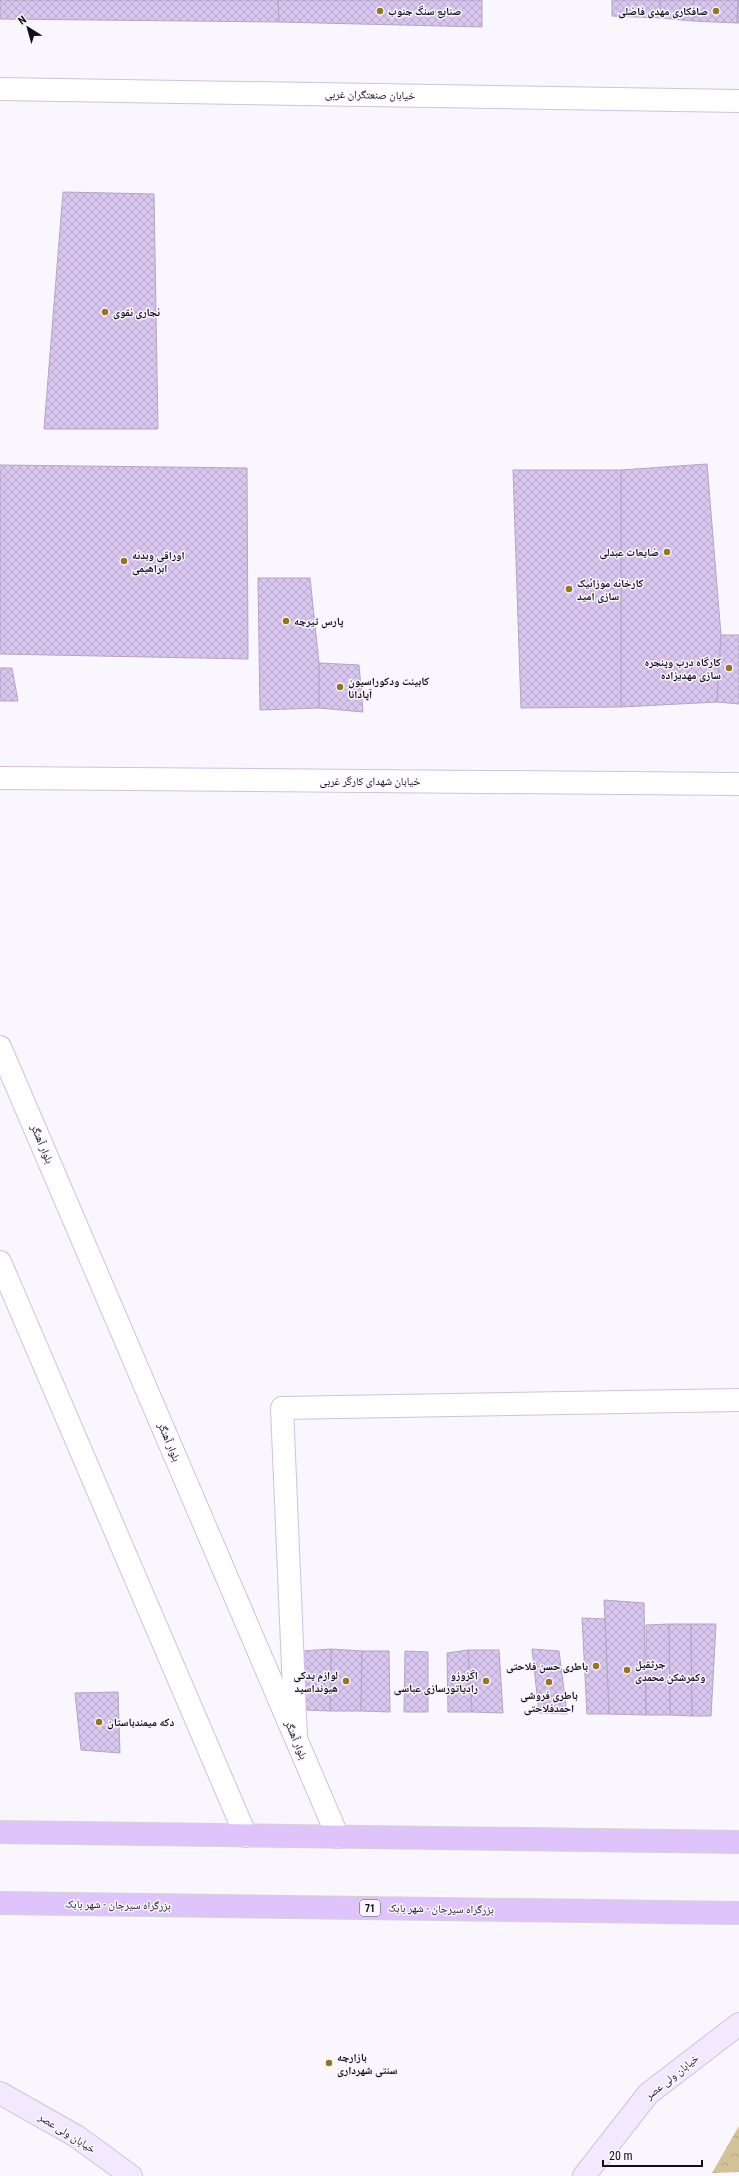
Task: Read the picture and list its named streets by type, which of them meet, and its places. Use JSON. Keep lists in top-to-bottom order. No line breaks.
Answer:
{"streets":{"highway":["بزرگراه سیرجان - شهر بابک","71"],"main road":["خیابان ولی عصر"],"street":["خیابان صنعتگران غربی","خیابان شهدای کارگر غربی","بلوار آهنگر"]},"places":["صنایع سنگ جنوب","صافکاری مهدی فاضلی","نجاری نقوی","ضایعات عبدلی","اوراقی وبدنه ابراهیمی","کارخانه موزائیک سازی امید","پارس تیرچه","کارگاه درب وپنجره سازی مهدیزاده","کابینت ودکوراسیون آپادانا","باطری حسن فلاحتی","جرثقیل وکمرشکن محمدی","لوازم یدکی هیونداسید","اگزوزو رادیاتورسازی عباسی","باطری فروشی احمدفلاحتی","دکه میمندباستان","بازارچه سنتی شهرداری"],"scale_bar":"20 m","north":"top left"}
